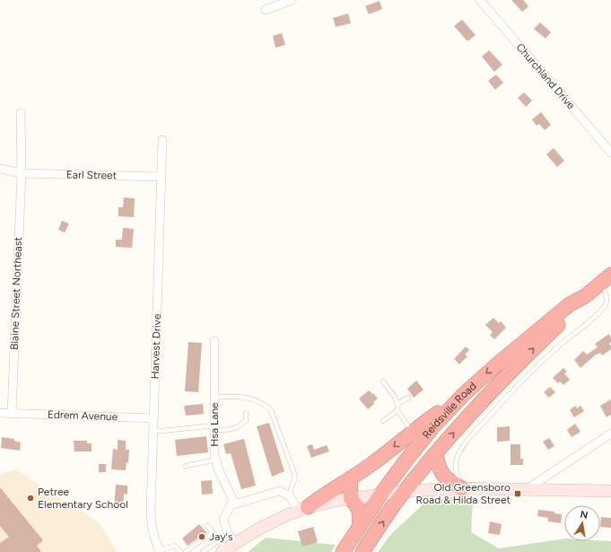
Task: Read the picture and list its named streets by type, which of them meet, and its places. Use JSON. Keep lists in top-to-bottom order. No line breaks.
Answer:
{"streets":{"highway":["Reidsville Road"],"street":["Churchland Drive","Earl Street","Blaine Street Northeast","Harvest Drive","Edrem Avenue","Hsa Lane"]},"crossings":[["Earl Street","Blaine Street Northeast"],["Earl Street","Harvest Drive"],["Blaine Street Northeast","Edrem Avenue"],["Harvest Drive","Edrem Avenue"]],"places":{"transit":["Old Greensboro Road & Hilda Street"],"other":["Petree Elementary School","Jay's"]},"north":"top"}
